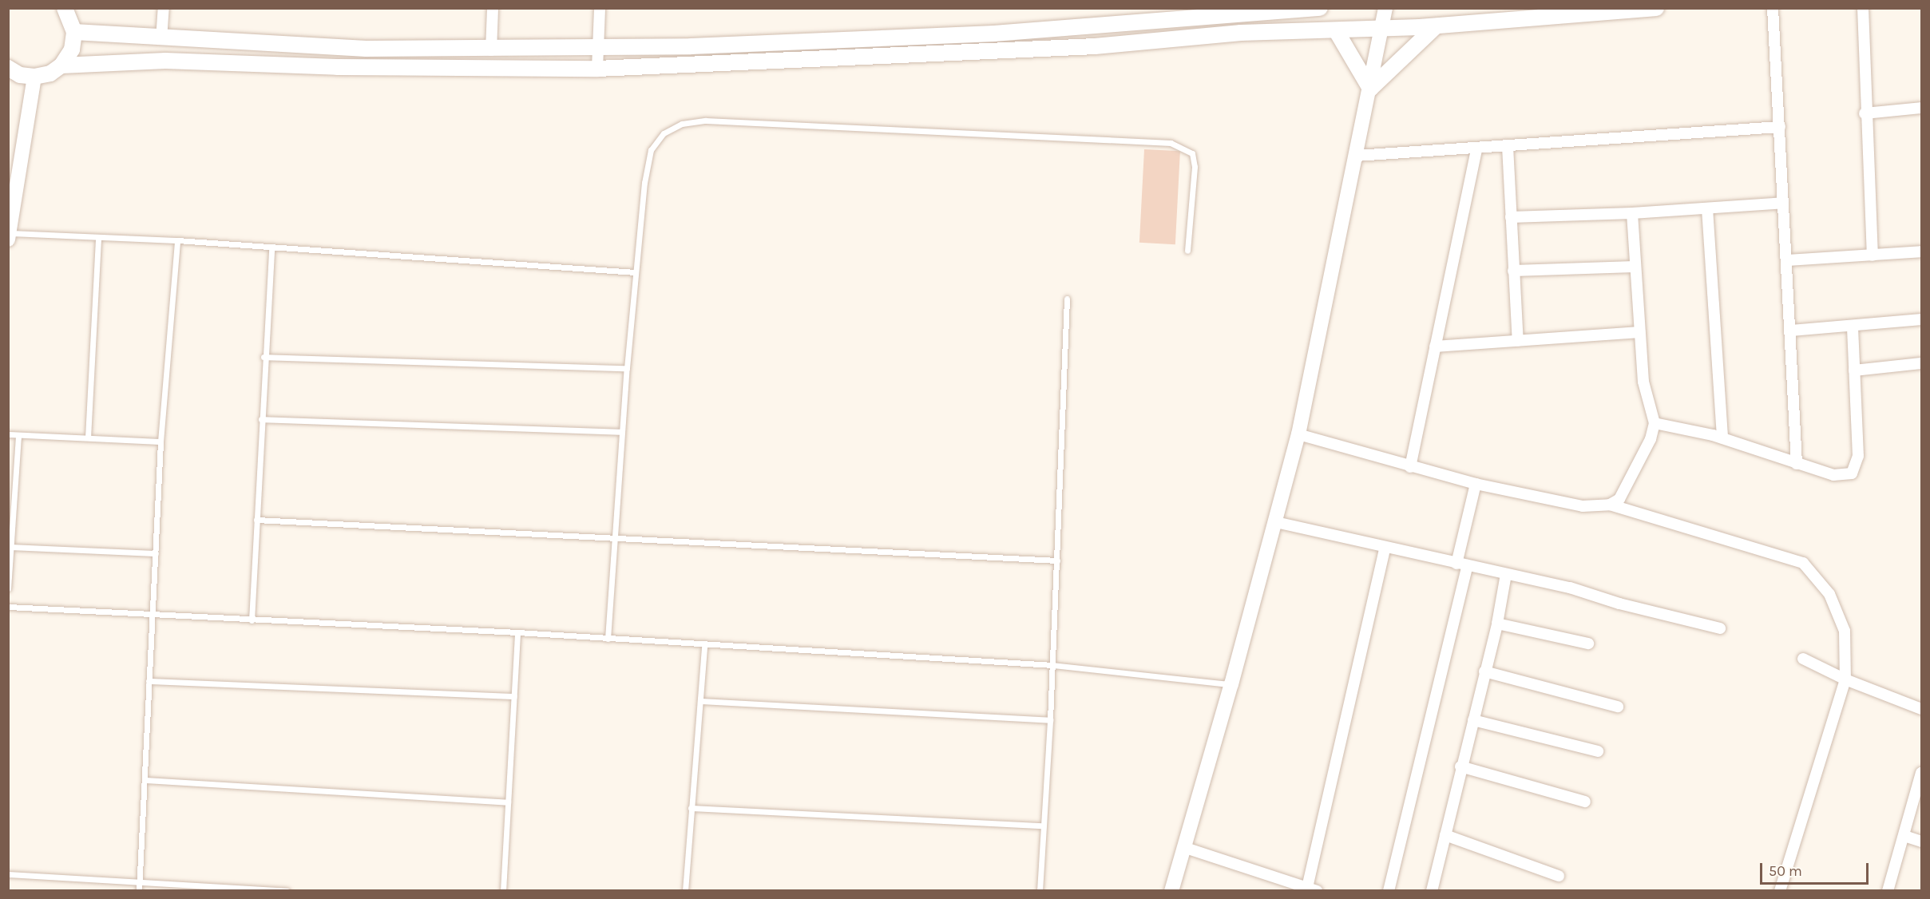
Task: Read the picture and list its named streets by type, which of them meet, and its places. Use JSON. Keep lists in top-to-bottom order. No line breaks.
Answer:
{"scale_bar":"50 m"}
